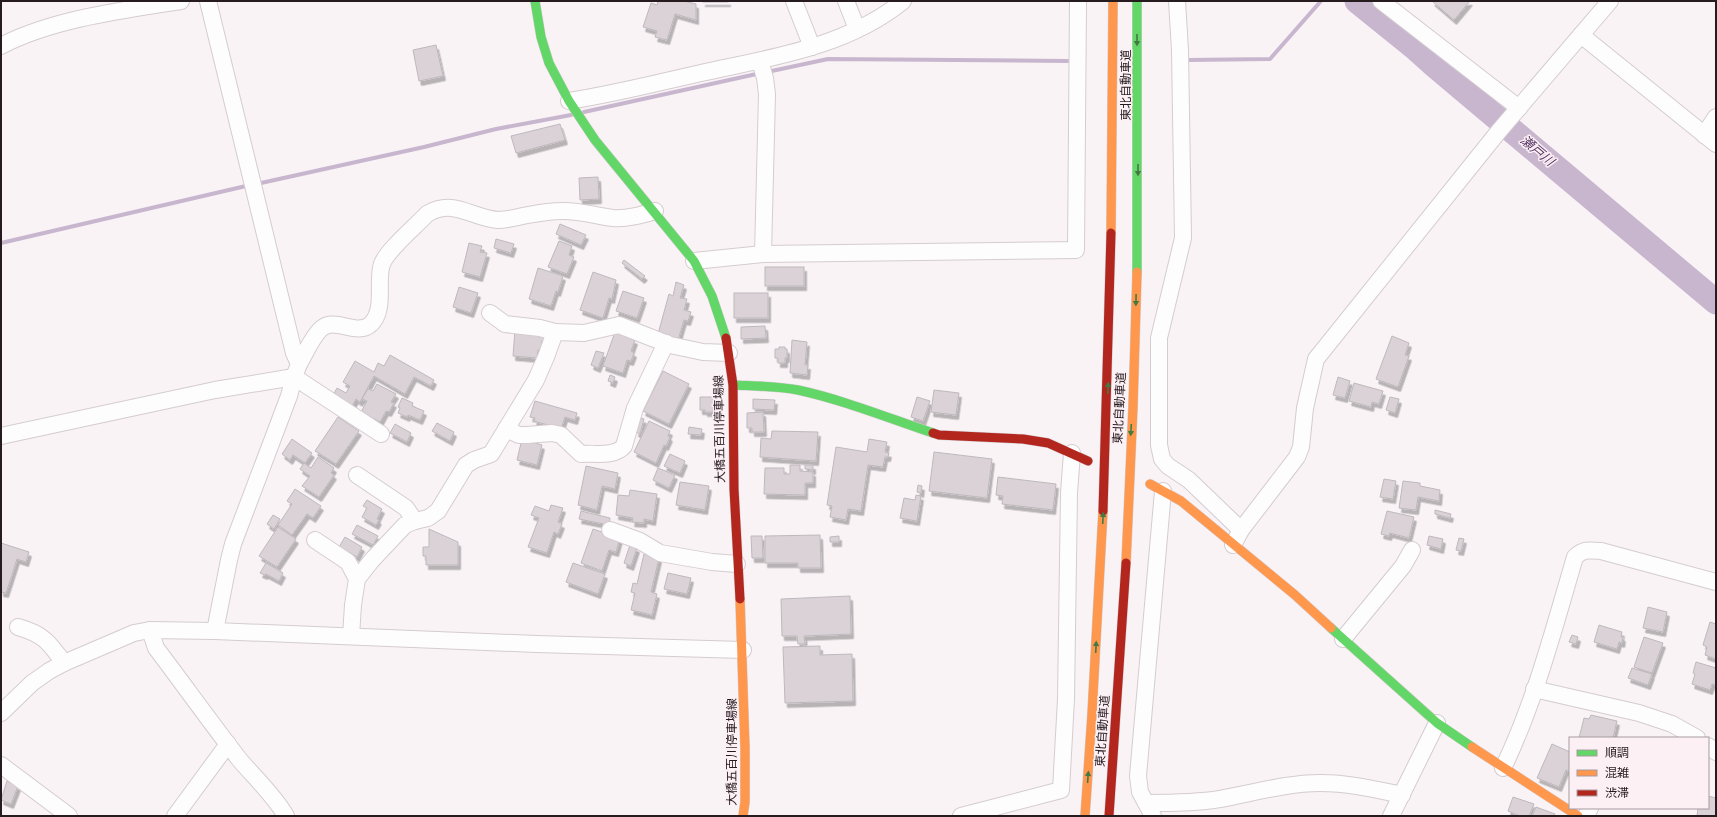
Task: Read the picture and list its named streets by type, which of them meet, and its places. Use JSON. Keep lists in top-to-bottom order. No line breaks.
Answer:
{"streets":{"main road":["東北自動車道","大橋五百川停車場線"]},"water":["瀬戸川"],"legend":["順調","混雑","渋滞"]}
